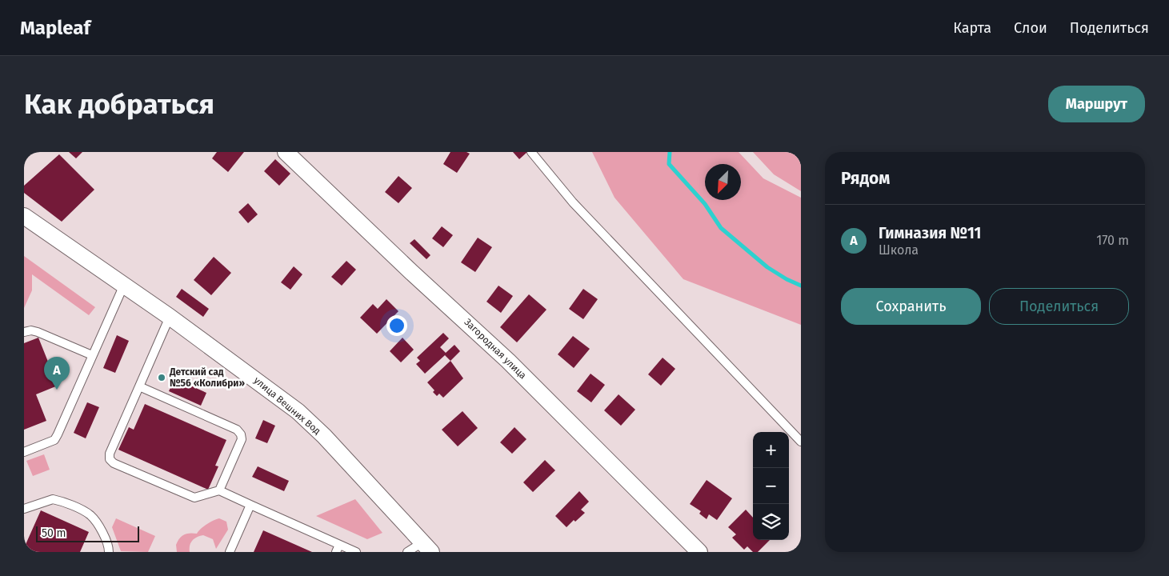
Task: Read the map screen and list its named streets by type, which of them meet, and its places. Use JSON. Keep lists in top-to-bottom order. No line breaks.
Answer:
{"streets":{"street":["Загородная улица","улица Вешних Вод"]},"places":["Детский сад №56 «Колибри»"],"scale_bar":"50 m","north":"bottom left","page":{"header":"Mapleaf","nav":["Карта","Слои","Поделиться"],"buttons":["Маршрут",["Сохранить","Поделиться"]],"title":"Как добраться","heading":"Рядом","list":[{"mark":"A","name":"Гимназия №11","note":"Школа","value":"170 m"}],"pins":"A","map_buttons":["+","−"],"scale":"50 m"}}
